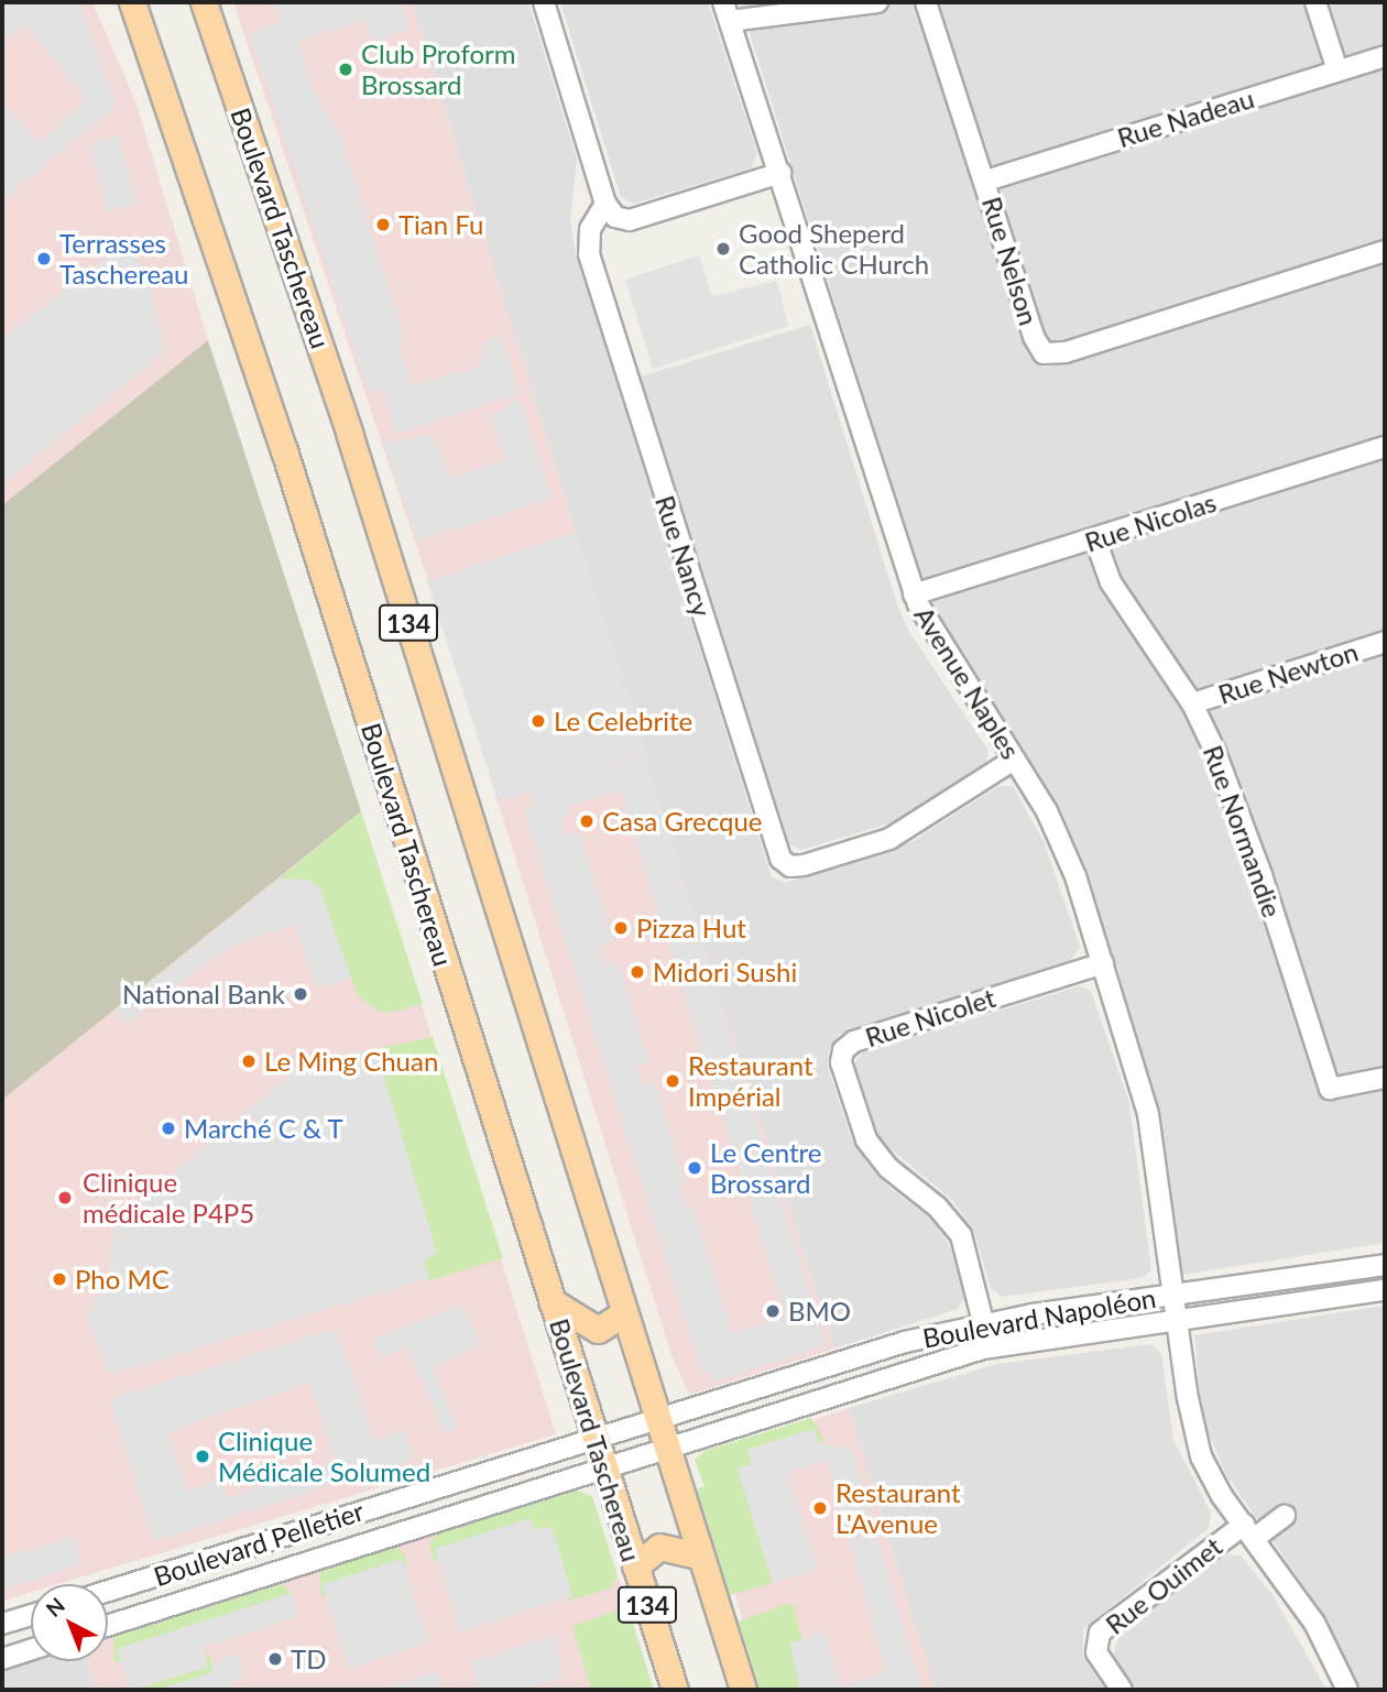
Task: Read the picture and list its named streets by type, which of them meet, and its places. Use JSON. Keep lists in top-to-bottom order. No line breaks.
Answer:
{"streets":{"main road":["Boulevard Taschereau","134"],"street":["Rue Nadeau","Rue Nelson","Rue Nicolas","Rue Nancy","Rue Newton","Avenue Naples","Rue Normandie","Rue Nicolet","Boulevard Napoléon","Boulevard Pelletier","Rue Ouimet"]},"crossings":[["Rue Nadeau","Rue Nelson"],["Boulevard Taschereau","Boulevard Napoléon"],["Boulevard Taschereau","Boulevard Pelletier"],["Rue Nicolas","Avenue Naples"],["Rue Nicolas","Rue Normandie"],["Rue Nancy","Avenue Naples"],["Rue Newton","Rue Normandie"],["Avenue Naples","Rue Nicolet"],["Avenue Naples","Boulevard Napoléon"],["Avenue Naples","Rue Ouimet"],["Rue Nicolet","Boulevard Napoléon"],["Boulevard Napoléon","Boulevard Pelletier"]],"places":["Club Proform Brossard","Tian Fu","Good Sheperd Catholic CHurch","Terrasses Taschereau","Le Celebrite","Casa Grecque","Pizza Hut","Midori Sushi","National Bank","Le Ming Chuan","Restaurant Impérial","Marché C & T","Le Centre Brossard","Clinique médicale P4P5","Pho MC","BMO","Clinique Médicale Solumed","Restaurant L'Avenue","TD"],"north":"top left"}
